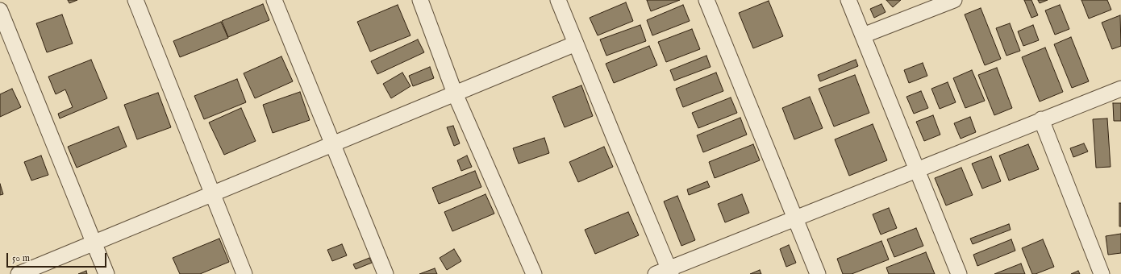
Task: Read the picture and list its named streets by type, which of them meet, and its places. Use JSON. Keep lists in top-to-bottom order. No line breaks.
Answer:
{"scale_bar":"50 m"}
